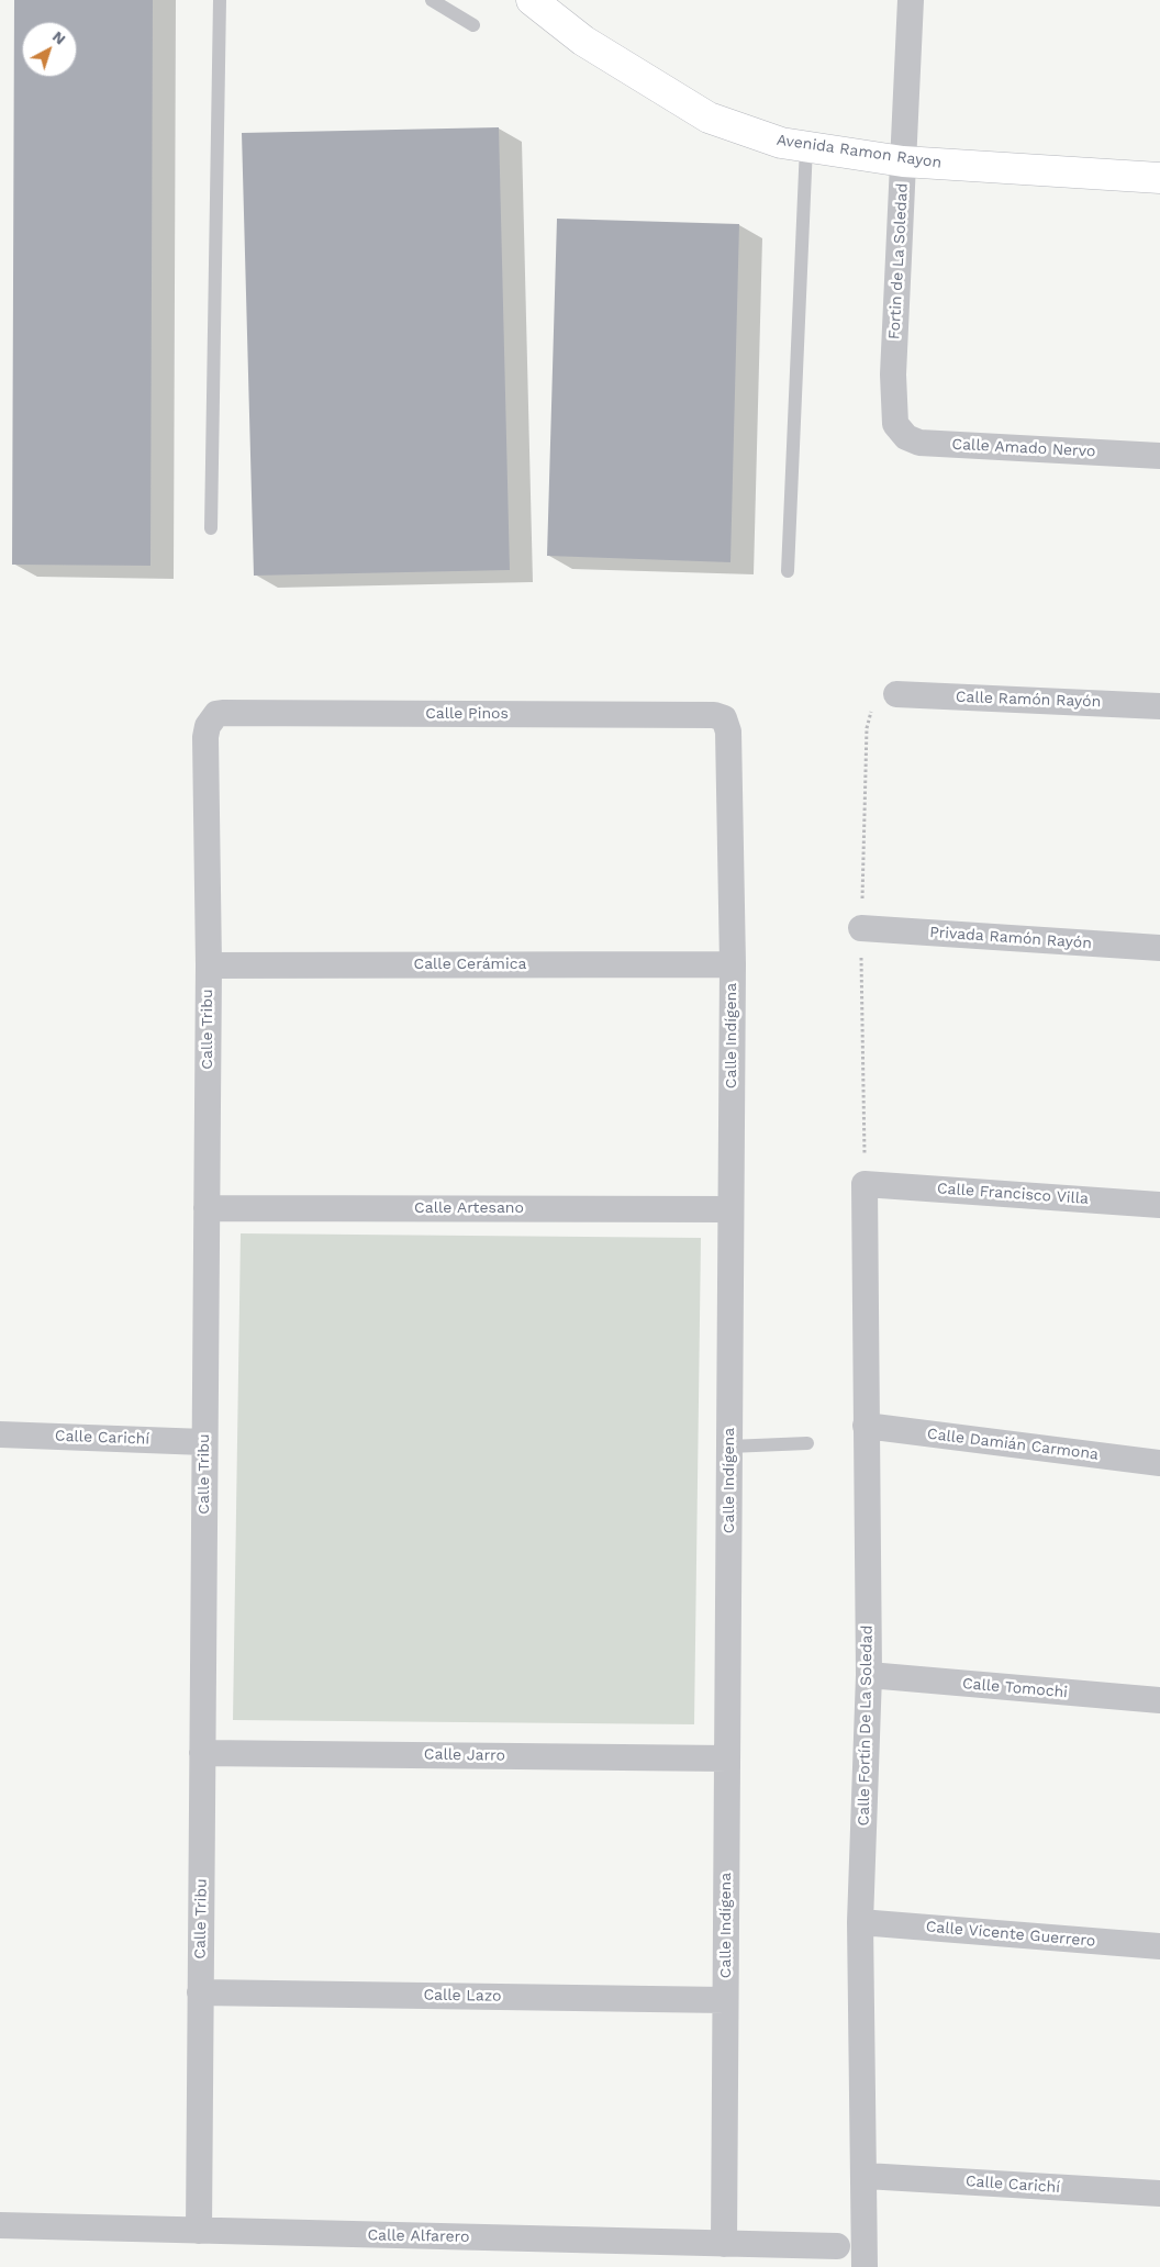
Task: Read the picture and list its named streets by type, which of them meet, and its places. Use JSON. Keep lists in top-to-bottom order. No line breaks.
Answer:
{"streets":{"main road":["Avenida Ramon Rayon"],"street":["Fortin de La Soledad","Calle Amado Nervo","Calle Ramón Rayón","Calle Pinos","Privada Ramón Rayón","Calle Cerámica","Calle Tribu","Calle Indígena","Calle Francisco Villa","Calle Artesano","Calle Carichí","Calle Damián Carmona","Calle Tomochi","Calle Fortín De La Soledad","Calle Jarro","Calle Vicente Guerrero","Calle Lazo","Calle Alfarero"]},"crossings":[["Avenida Ramon Rayon","Fortin de La Soledad"],["Fortin de La Soledad","Calle Amado Nervo"],["Calle Pinos","Calle Tribu"],["Calle Pinos","Calle Indígena"],["Calle Cerámica","Calle Tribu"],["Calle Cerámica","Calle Indígena"],["Calle Tribu","Calle Artesano"],["Calle Tribu","Calle Carichí"],["Calle Tribu","Calle Jarro"],["Calle Tribu","Calle Lazo"],["Calle Tribu","Calle Alfarero"],["Calle Indígena","Calle Artesano"],["Calle Indígena","Calle Jarro"],["Calle Indígena","Calle Lazo"],["Calle Indígena","Calle Alfarero"],["Calle Francisco Villa","Calle Fortín De La Soledad"],["Calle Carichí","Calle Fortín De La Soledad"],["Calle Damián Carmona","Calle Fortín De La Soledad"],["Calle Tomochi","Calle Fortín De La Soledad"],["Calle Fortín De La Soledad","Calle Vicente Guerrero"]],"north":"top right"}
